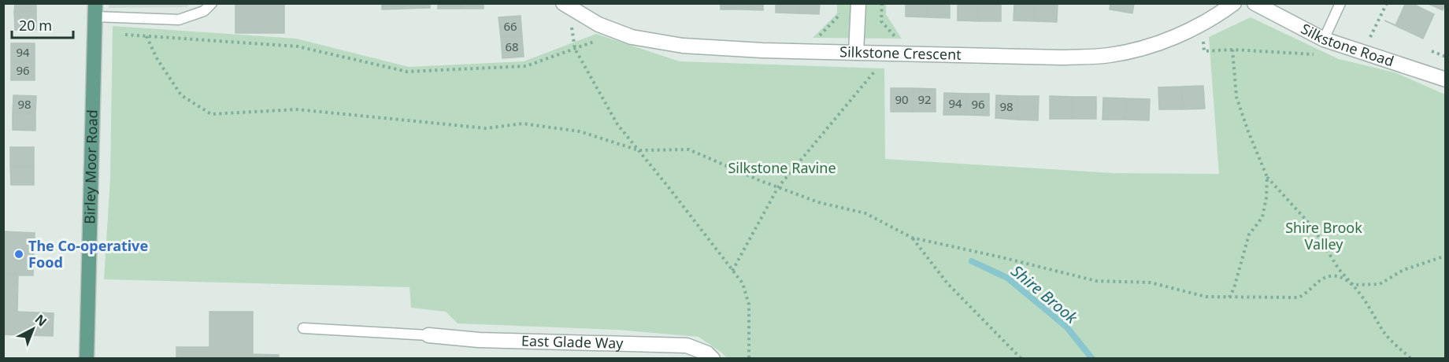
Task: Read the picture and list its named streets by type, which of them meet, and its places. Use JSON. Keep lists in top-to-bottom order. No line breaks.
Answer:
{"streets":{"main road":["Birley Moor Road"],"street":["Silkstone Road","Silkstone Crescent","East Glade Way"]},"water":["Shire Brook"],"parks":["Silkstone Ravine","Shire Brook Valley"],"places":["The Co-operative Food"],"house_numbers":["66","68","94","96","90","92","94","98","96","98"],"scale_bar":"20 m","north":"top right"}
